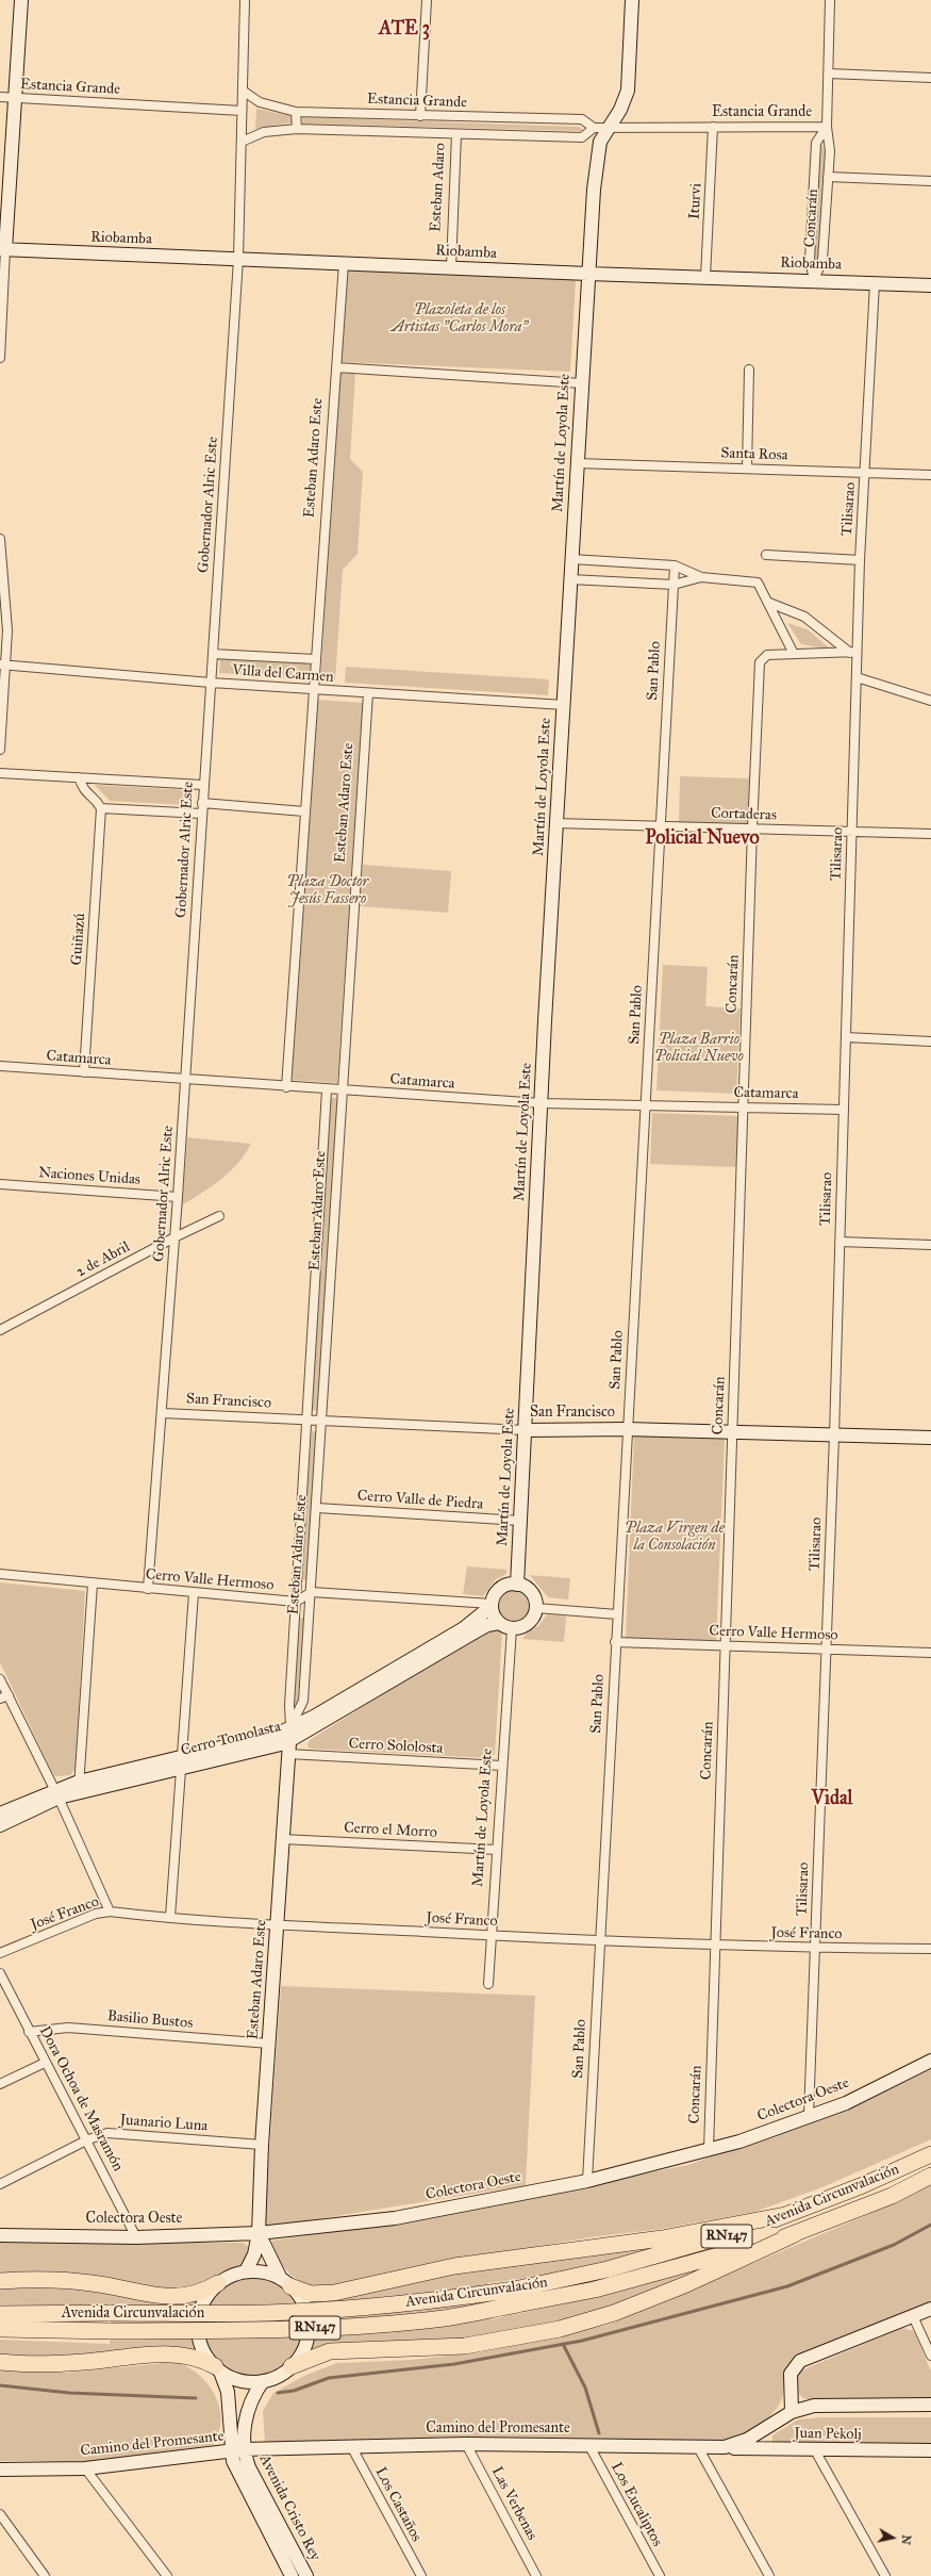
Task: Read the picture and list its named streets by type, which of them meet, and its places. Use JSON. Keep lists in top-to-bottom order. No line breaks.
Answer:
{"streets":{"highway":["Avenida Circunvalación","RN147"],"main road":["Riobamba","Martín de Loyola Este","Esteban Adaro Este","San Francisco","Cerro Tomolasta","Colectora Oeste","Camino del Promesante","Juan Pekolj","Avenida Cristo Rey"],"street":["Estancia Grande","Esteban Adaro","Iturvi","Concarán","Santa Rosa","Gobernador Alric Este","Tilisarao","San Pablo","Villa del Carmen","Cortaderas","Guiñazú","Catamarca","Naciones Unidas","2 de Abril","Cerro Valle de Piedra","Cerro Valle Hermoso","Cerro Sololosta","Cerro el Morro","José Franco","Basilio Bustos","Dora Ochoa de Masramón","Juanario Luna","Las Verbenas","Los Castaños","Los Eucaliptos"]},"crossings":[["Estancia Grande","Esteban Adaro"],["Estancia Grande","Iturvi"],["Estancia Grande","Concarán"],["Estancia Grande","Martín de Loyola Este"],["Estancia Grande","Gobernador Alric Este"],["Esteban Adaro","Riobamba"],["Iturvi","Riobamba"],["Concarán","Riobamba"],["Concarán","Cortaderas"],["Concarán","Catamarca"],["Concarán","San Francisco"],["Concarán","Cerro Valle Hermoso"],["Concarán","José Franco"],["Concarán","Colectora Oeste"],["Riobamba","Martín de Loyola Este"],["Riobamba","Esteban Adaro Este"],["Riobamba","Gobernador Alric Este"],["Riobamba","Tilisarao"],["Martín de Loyola Este","Santa Rosa"],["Martín de Loyola Este","Villa del Carmen"],["Martín de Loyola Este","Cortaderas"],["Martín de Loyola Este","Catamarca"],["Martín de Loyola Este","San Francisco"],["Martín de Loyola Este","Cerro Valle de Piedra"],["Martín de Loyola Este","Cerro Tomolasta"],["Martín de Loyola Este","Cerro Sololosta"],["Martín de Loyola Este","Cerro el Morro"],["Martín de Loyola Este","José Franco"],["Santa Rosa","Tilisarao"],["Esteban Adaro Este","Villa del Carmen"],["Esteban Adaro Este","Catamarca"],["Esteban Adaro Este","San Francisco"],["Esteban Adaro Este","Cerro Valle de Piedra"],["Esteban Adaro Este","Cerro Valle Hermoso"],["Esteban Adaro Este","Cerro Tomolasta"],["Esteban Adaro Este","Cerro Sololosta"],["Esteban Adaro Este","Cerro el Morro"],["Esteban Adaro Este","José Franco"],["Esteban Adaro Este","Basilio Bustos"],["Esteban Adaro Este","Colectora Oeste"],["Esteban Adaro Este","Juanario Luna"],["Gobernador Alric Este","Villa del Carmen"],["Gobernador Alric Este","Catamarca"],["Gobernador Alric Este","Naciones Unidas"],["Gobernador Alric Este","2 de Abril"],["Gobernador Alric Este","San Francisco"],["Gobernador Alric Este","Cerro Valle Hermoso"],["Tilisarao","Cortaderas"],["Tilisarao","Catamarca"],["Tilisarao","San Francisco"],["Tilisarao","Cerro Valle Hermoso"],["Tilisarao","José Franco"],["Tilisarao","Colectora Oeste"],["San Pablo","Cortaderas"],["San Pablo","Catamarca"],["San Pablo","San Francisco"],["San Pablo","Cerro Valle Hermoso"],["San Pablo","José Franco"],["San Pablo","Colectora Oeste"],["Guiñazú","Catamarca"],["Cerro Tomolasta","Cerro Sololosta"],["Basilio Bustos","Dora Ochoa de Masramón"],["Dora Ochoa de Masramón","Colectora Oeste"],["Dora Ochoa de Masramón","Juanario Luna"],["Camino del Promesante","Juan Pekolj"],["Camino del Promesante","Las Verbenas"],["Camino del Promesante","Los Castaños"],["Camino del Promesante","Los Eucaliptos"],["Camino del Promesante","Avenida Cristo Rey"]],"districts":["ATE 3","Policial Nuevo","Vidal"],"parks":["Plazoleta de los Artistas \"Carlos Mora\"","Plaza Doctor Jesús Fassero","Plaza Barrio Policial Nuevo","Plaza Virgen de la Consolación"],"north":"right"}
